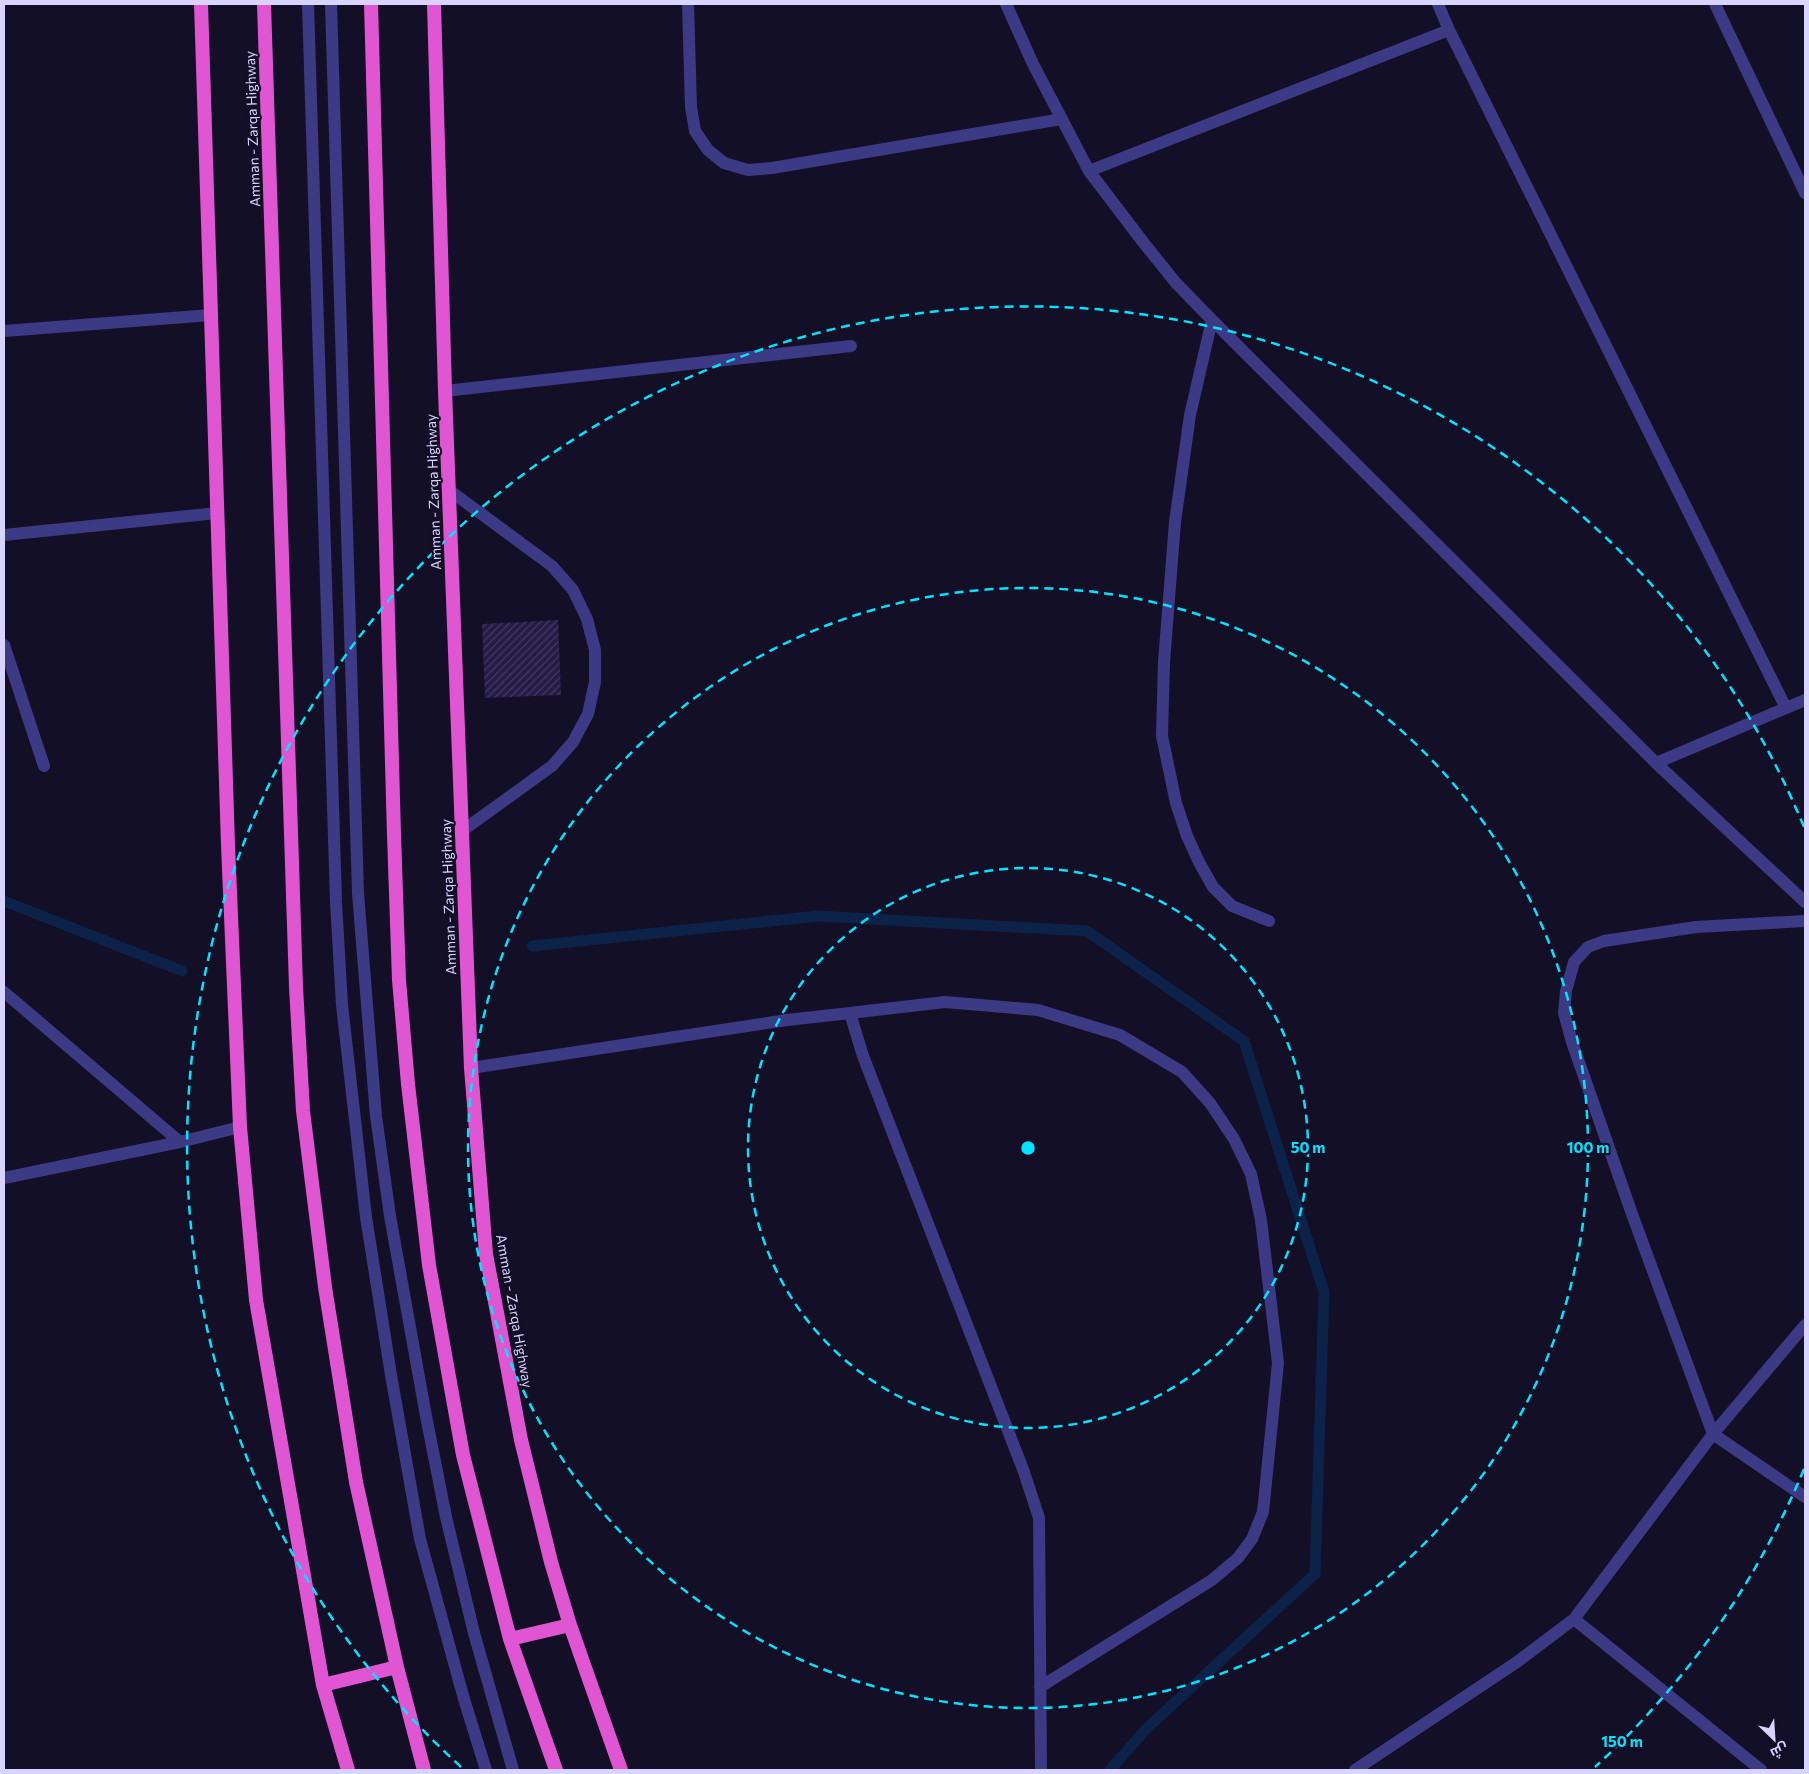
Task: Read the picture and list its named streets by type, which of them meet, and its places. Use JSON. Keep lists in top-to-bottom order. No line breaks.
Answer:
{"streets":{"highway":["Amman - Zarqa Highway"]},"north":"bottom right","rings":["50 m","100 m","150 m"]}
